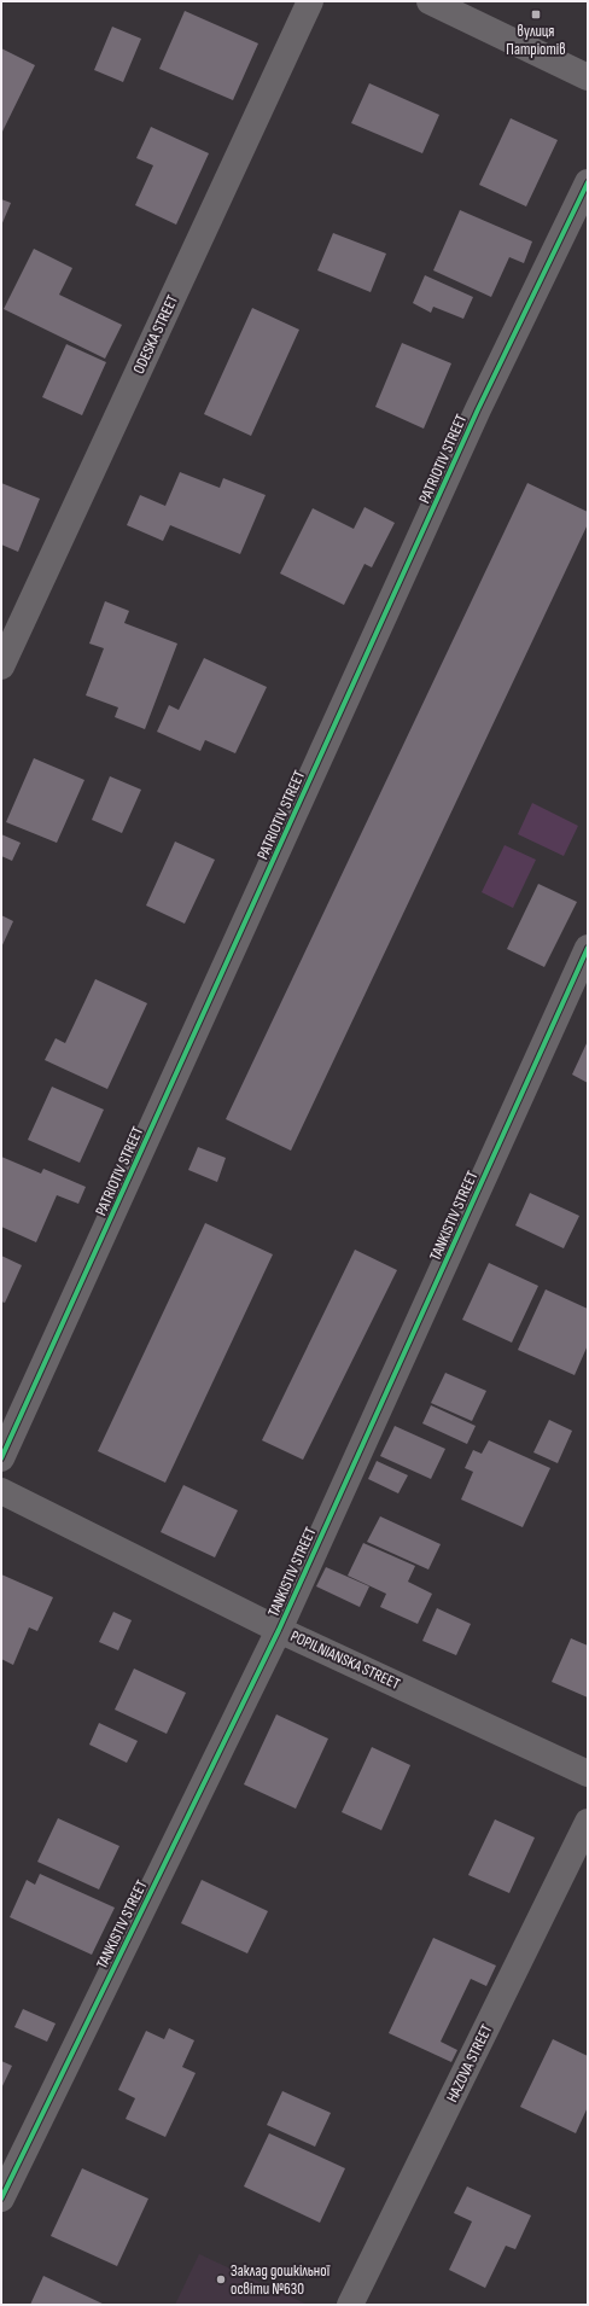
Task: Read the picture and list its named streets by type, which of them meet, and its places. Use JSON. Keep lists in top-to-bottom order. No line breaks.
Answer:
{"streets":{"street":["ODESKA STREET","PATRIOTIV STREET","TANKISTIV STREET","POPILNIANSKA STREET","HAZOVA STREET"]},"crossings":[["TANKISTIV STREET","POPILNIANSKA STREET"]],"places":{"transit":["вулиця Патріотів"],"other":["Заклад дошкільної освіти №630"]}}
